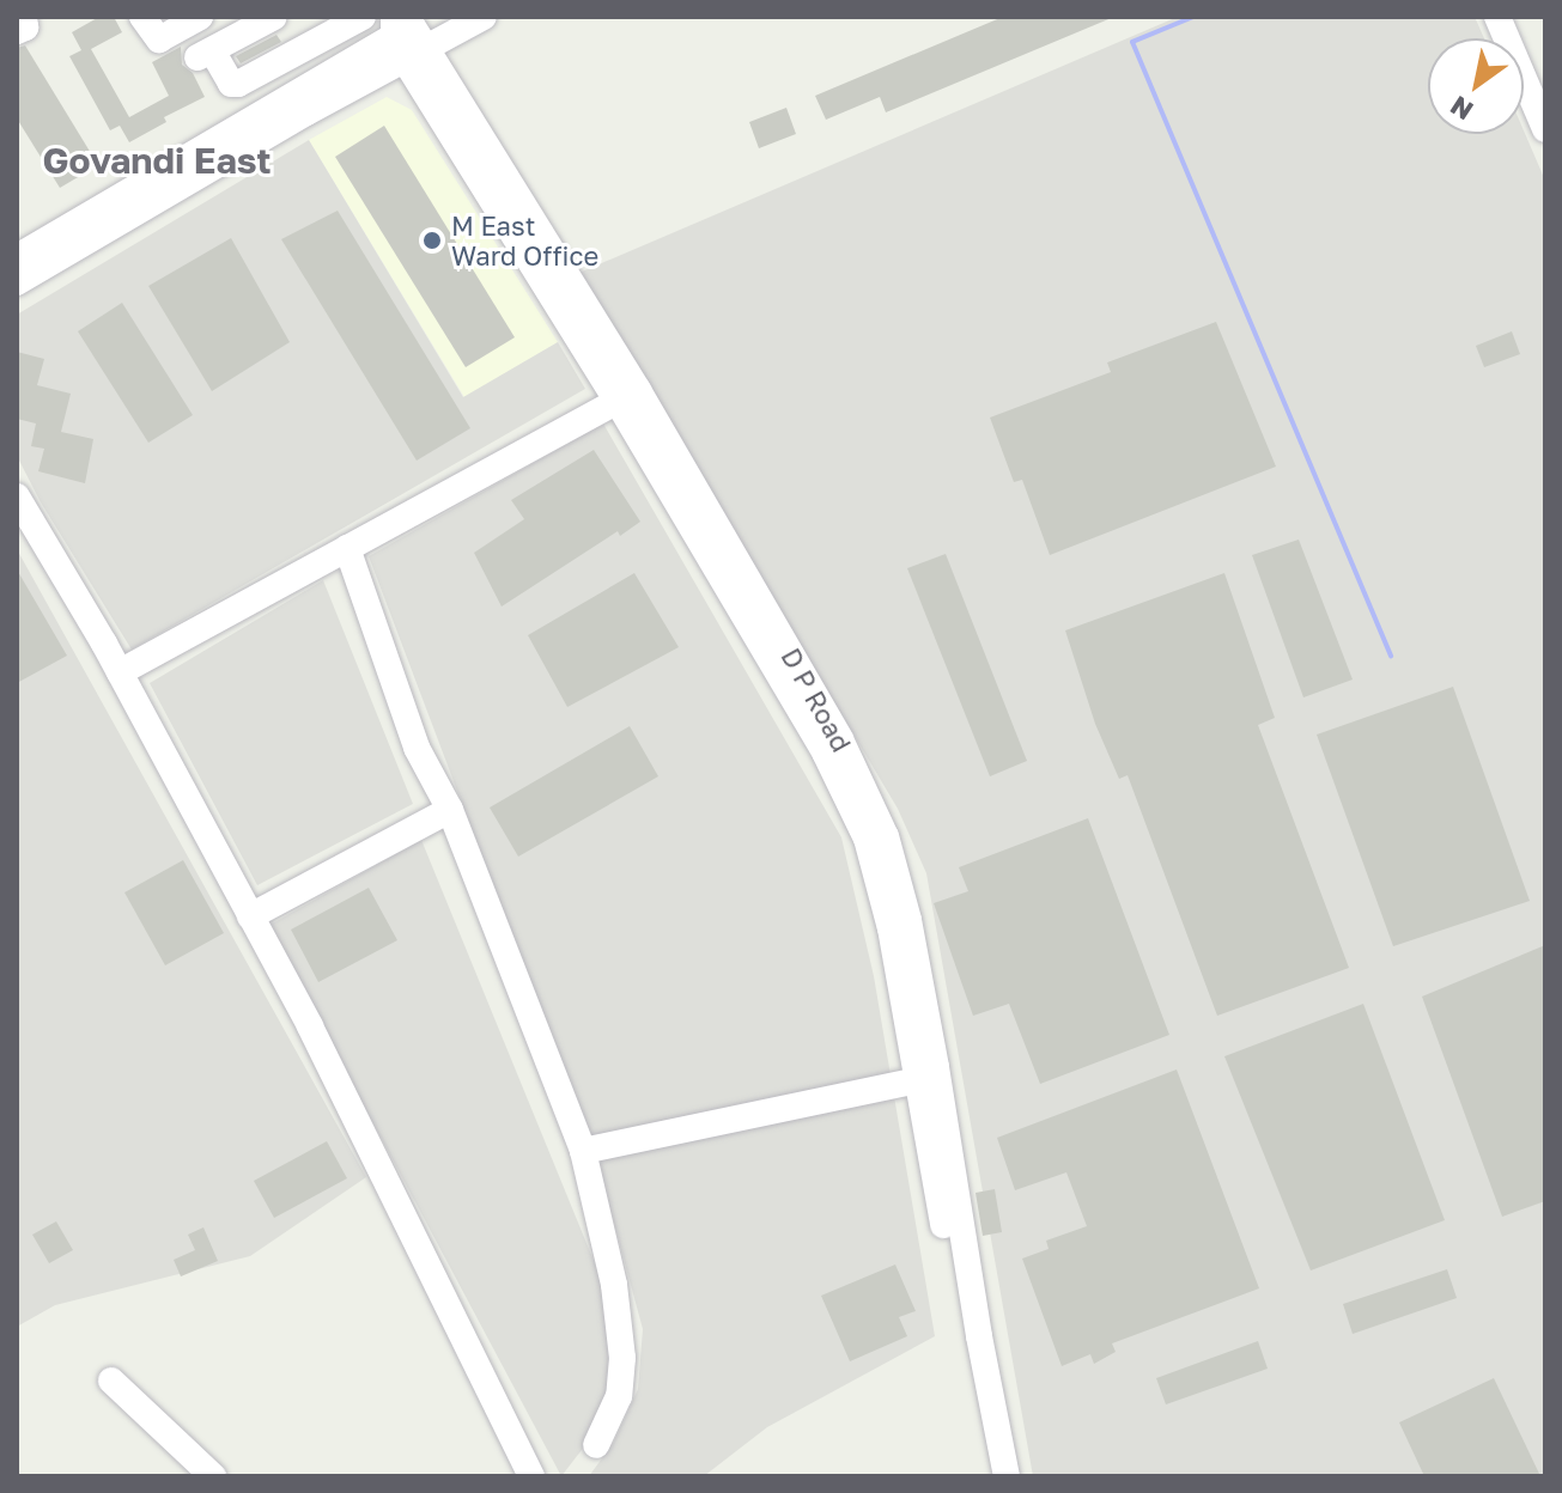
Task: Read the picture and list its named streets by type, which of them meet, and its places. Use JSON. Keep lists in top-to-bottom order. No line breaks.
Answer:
{"streets":{"street":["D P Road"]},"districts":["Govandi East"],"places":["M East Ward Office"],"north":"bottom left"}
